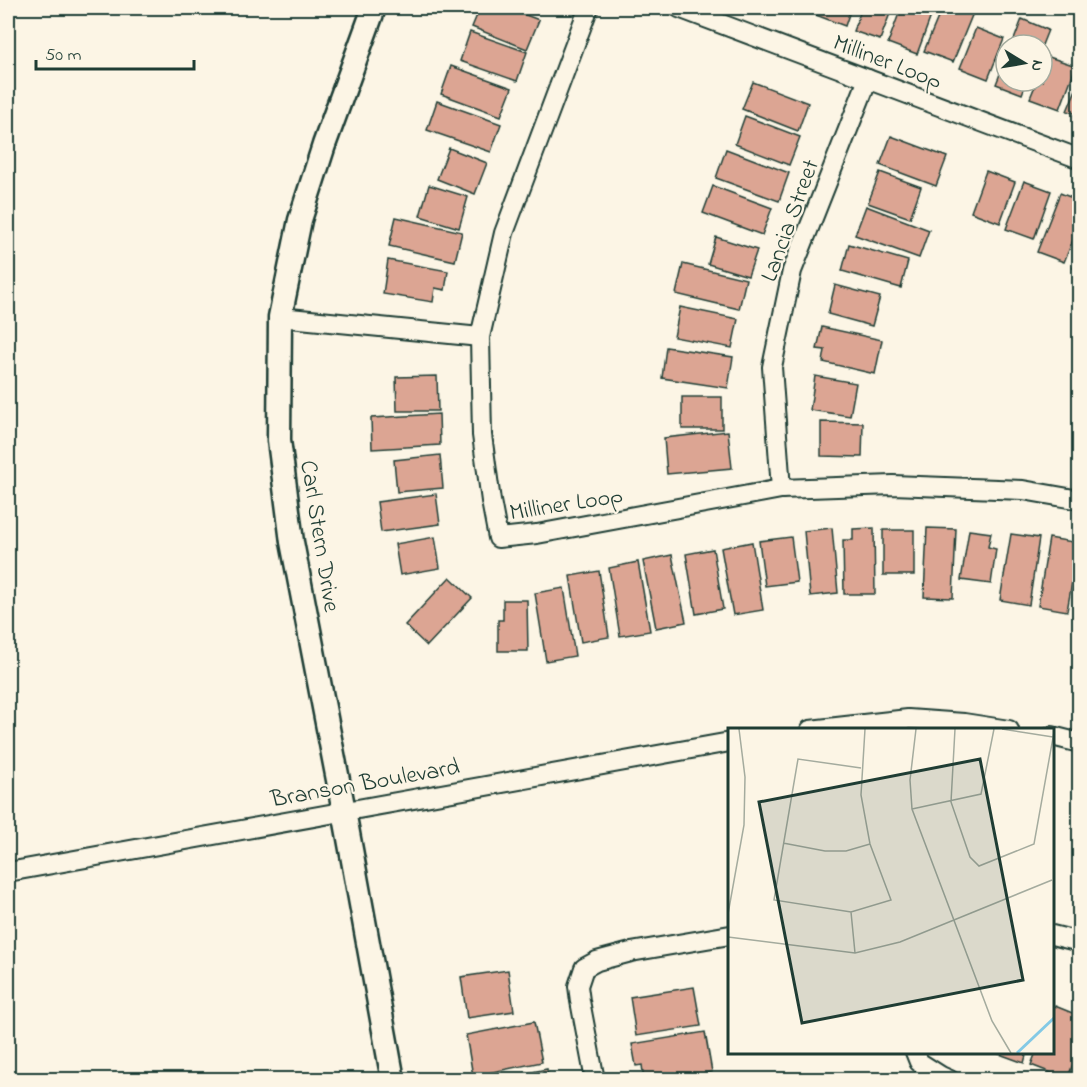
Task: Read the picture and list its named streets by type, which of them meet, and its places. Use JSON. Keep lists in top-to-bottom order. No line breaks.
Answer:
{"streets":{"street":["Milliner Loop","Lancia Street","Carl Stern Drive","Branson Boulevard"]},"crossings":[["Milliner Loop","Lancia Street"],["Carl Stern Drive","Branson Boulevard"]],"scale_bar":"50 m","north":"right"}
